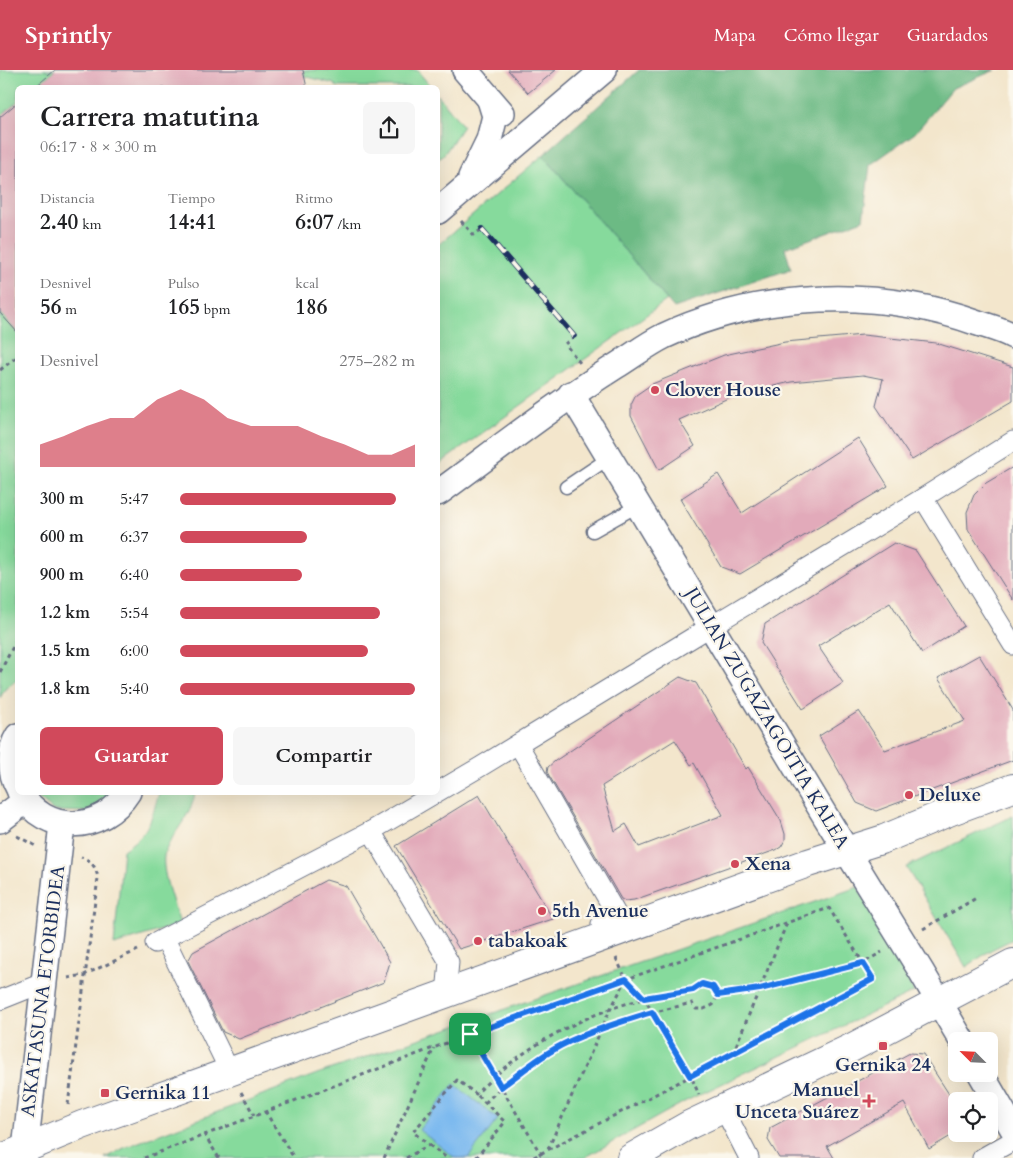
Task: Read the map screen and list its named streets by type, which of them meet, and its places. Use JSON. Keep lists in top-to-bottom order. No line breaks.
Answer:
{"streets":{"street":["JULIAN ZUGAZAGOITIA KALEA","ASKATASUNA ETORBIDEA"]},"places":{"other":["Clover House","Deluxe","Xena","5th Avenue","tabakoak"],"transit":["Gernika 24","Gernika 11"],"health":["Manuel Unceta Suárez"]},"north":"top left","page":{"header":"Sprintly","nav":["Mapa","Cómo llegar","Guardados"],"heading":["Carrera matutina","06:17 · 8 × 300 m"],"stats":[["Distancia","2.40 km"],["Tiempo","14:41"],["Ritmo","6:07 /km"],["Desnivel","56 m"],["Pulso","165 bpm"],["kcal","186"]],"chart":["Desnivel","275–282 m"],"list":[{"name":"300 m","note":"5:47"},{"name":"600 m","note":"6:37"},{"name":"900 m","note":"6:40"},{"name":"1.2 km","note":"5:54"},{"name":"1.5 km","note":"6:00"},{"name":"1.8 km","note":"5:40"}],"buttons":["Guardar","Compartir"]}}
